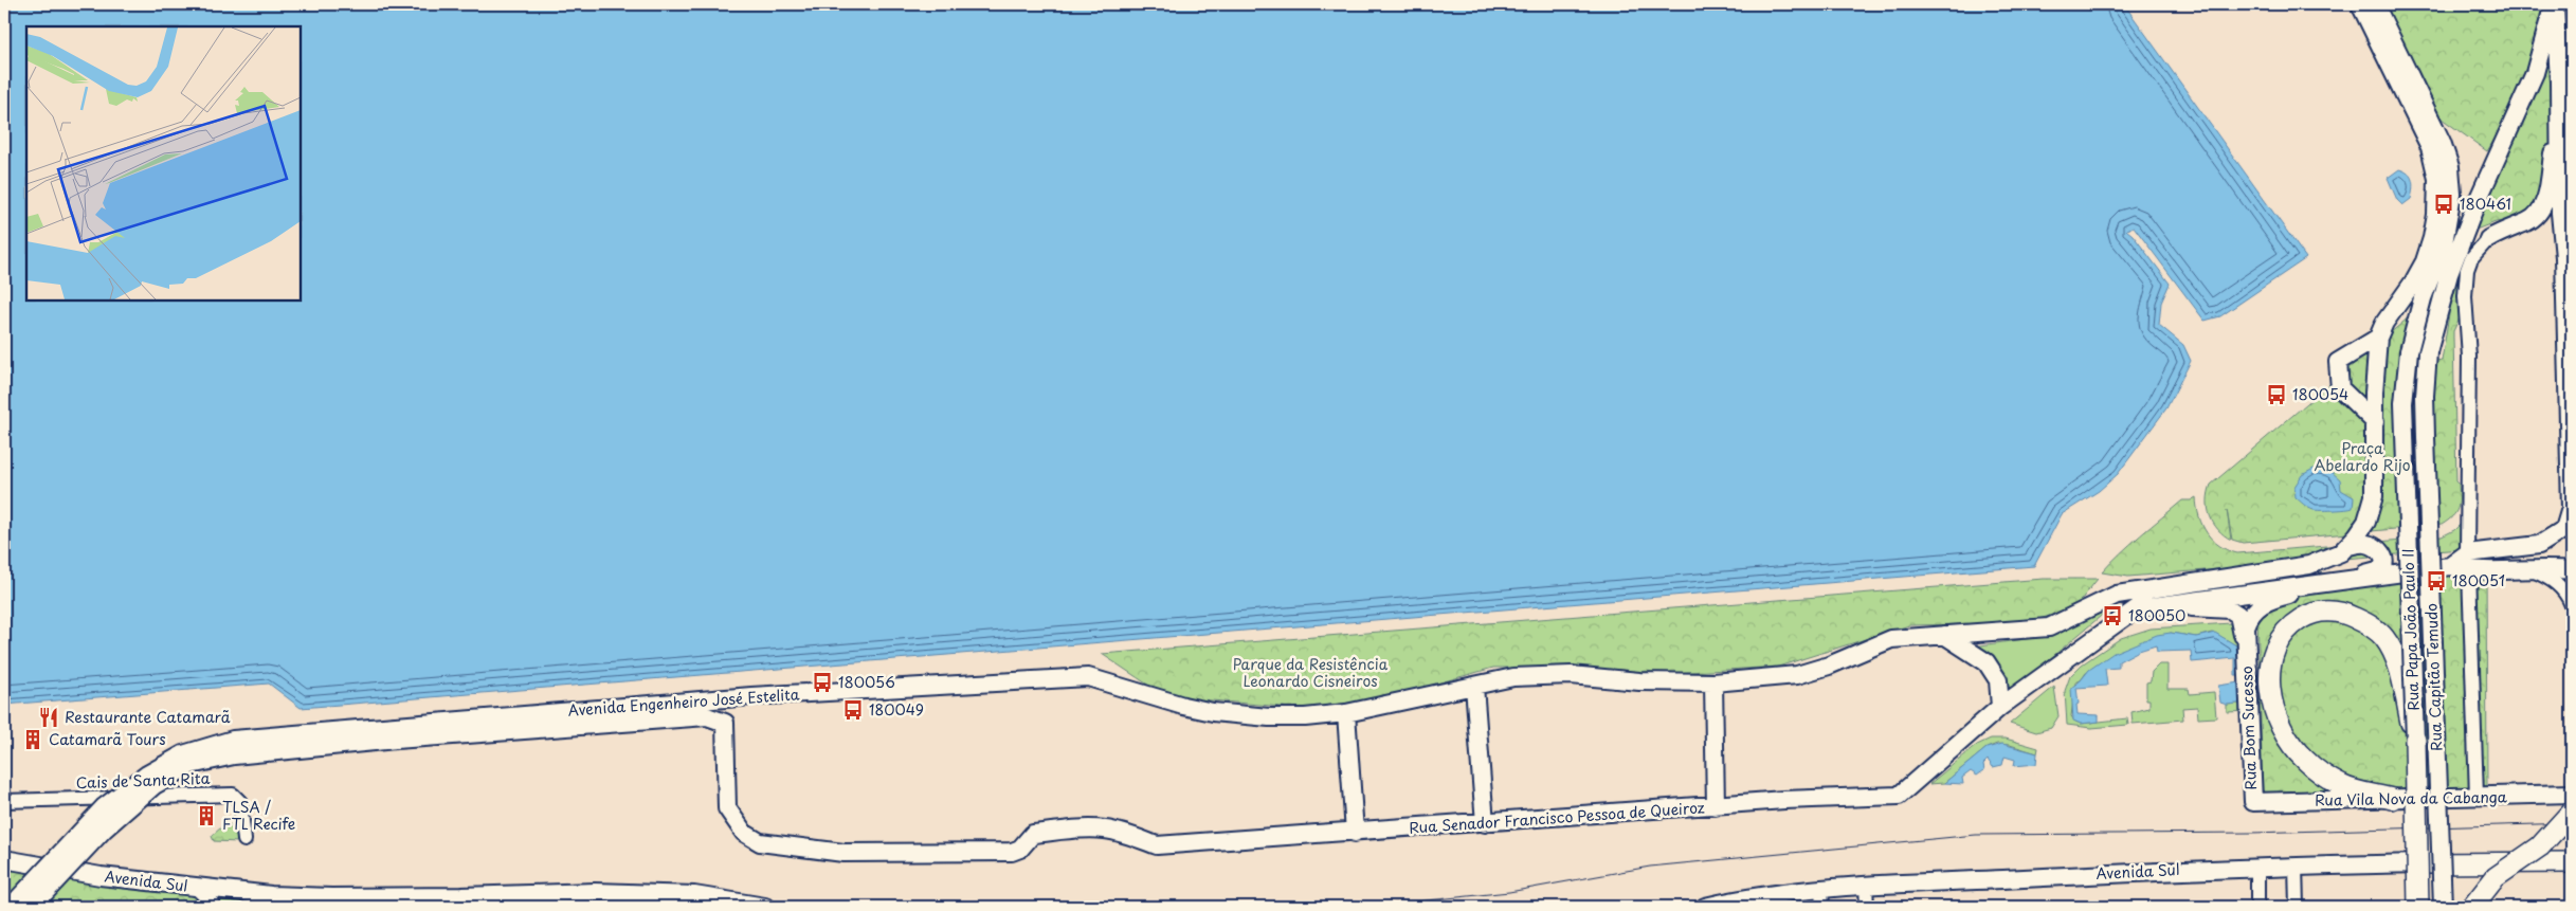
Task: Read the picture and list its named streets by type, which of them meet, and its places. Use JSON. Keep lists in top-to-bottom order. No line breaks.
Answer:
{"streets":{"highway":["Rua Papa João Paulo II","Avenida Sul"],"main road":["Rua Capitão Temudo","Avenida Engenheiro José Estelita","Rua Bom Sucesso","Rua Vila Nova da Cabanga","Rua Senador Francisco Pessoa de Queiroz"],"street":["Cais de Santa Rita"]},"crossings":[["Avenida Engenheiro José Estelita","Rua Senador Francisco Pessoa de Queiroz"],["Rua Bom Sucesso","Rua Vila Nova da Cabanga"],["Rua Bom Sucesso","Rua Senador Francisco Pessoa de Queiroz"]],"parks":["Praça Abelardo Rijo","Parque da Resistência Leonardo Cisneiros"],"places":{"bus stop":["180461","180054","180051","180050","180056","180049"],"restaurant":["Restaurante Catamarã"],"building":["Catamarã Tours","TLSA / FTL Recife"]}}
